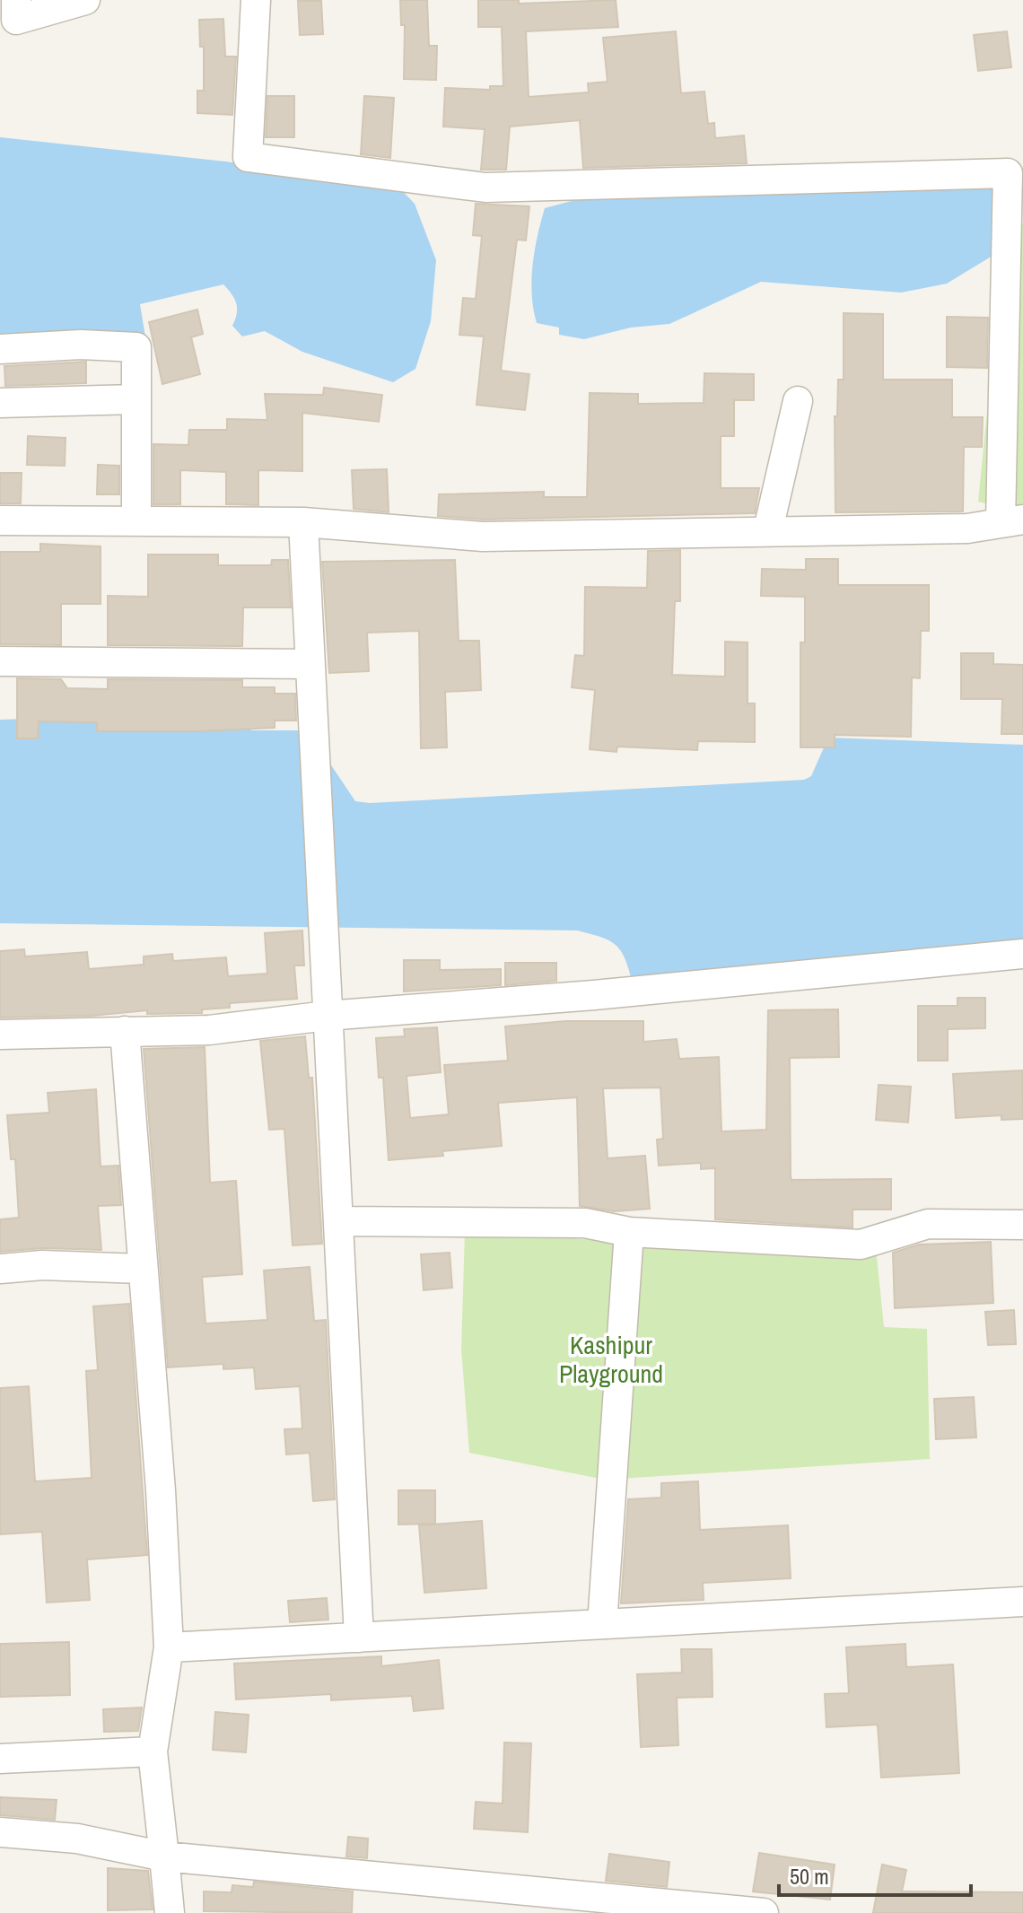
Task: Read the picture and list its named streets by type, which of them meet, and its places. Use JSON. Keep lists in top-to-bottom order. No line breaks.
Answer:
{"parks":["Kashipur Playground"],"scale_bar":"50 m"}
